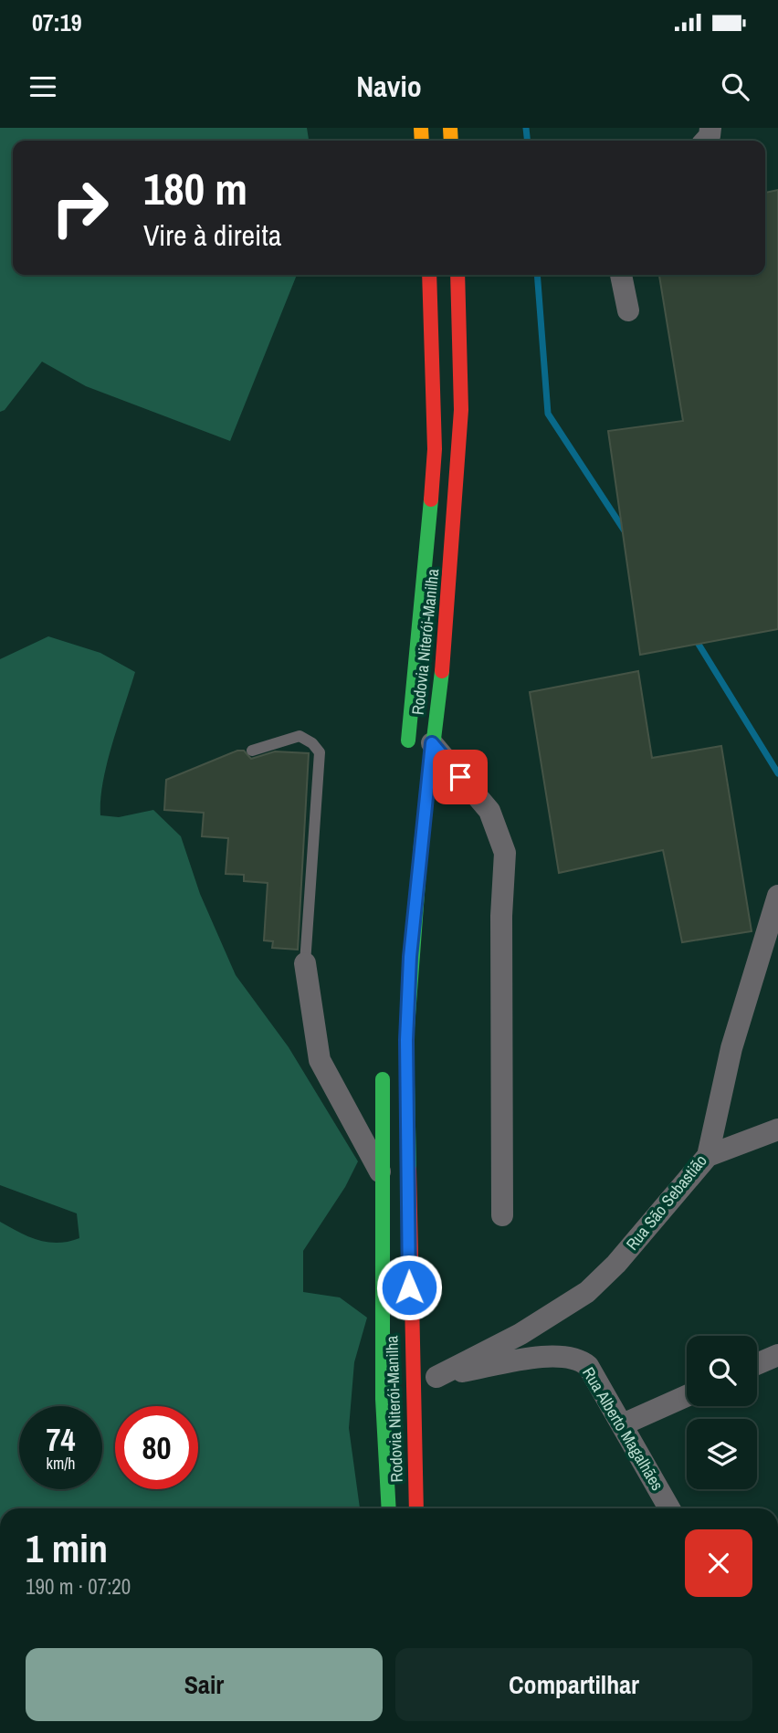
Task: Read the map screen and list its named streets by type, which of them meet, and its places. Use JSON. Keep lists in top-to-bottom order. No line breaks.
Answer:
{"streets":{"highway":["Rodovia Niterói-Manilha"],"street":["Rua São Sebastião","Rua Alberto Magalhães"]},"crossings":[["Rodovia Niterói-Manilha","Rua Alberto Magalhães"],["Rua São Sebastião","Rua Alberto Magalhães"]],"page":{"status":"07:19","header":"Navio","turn":["180 m","Vire à direita"],"speed":"74 km/h","limit":"80","heading":["1 min","190 m · 07:20"],"buttons":["Sair","Compartilhar"]}}
